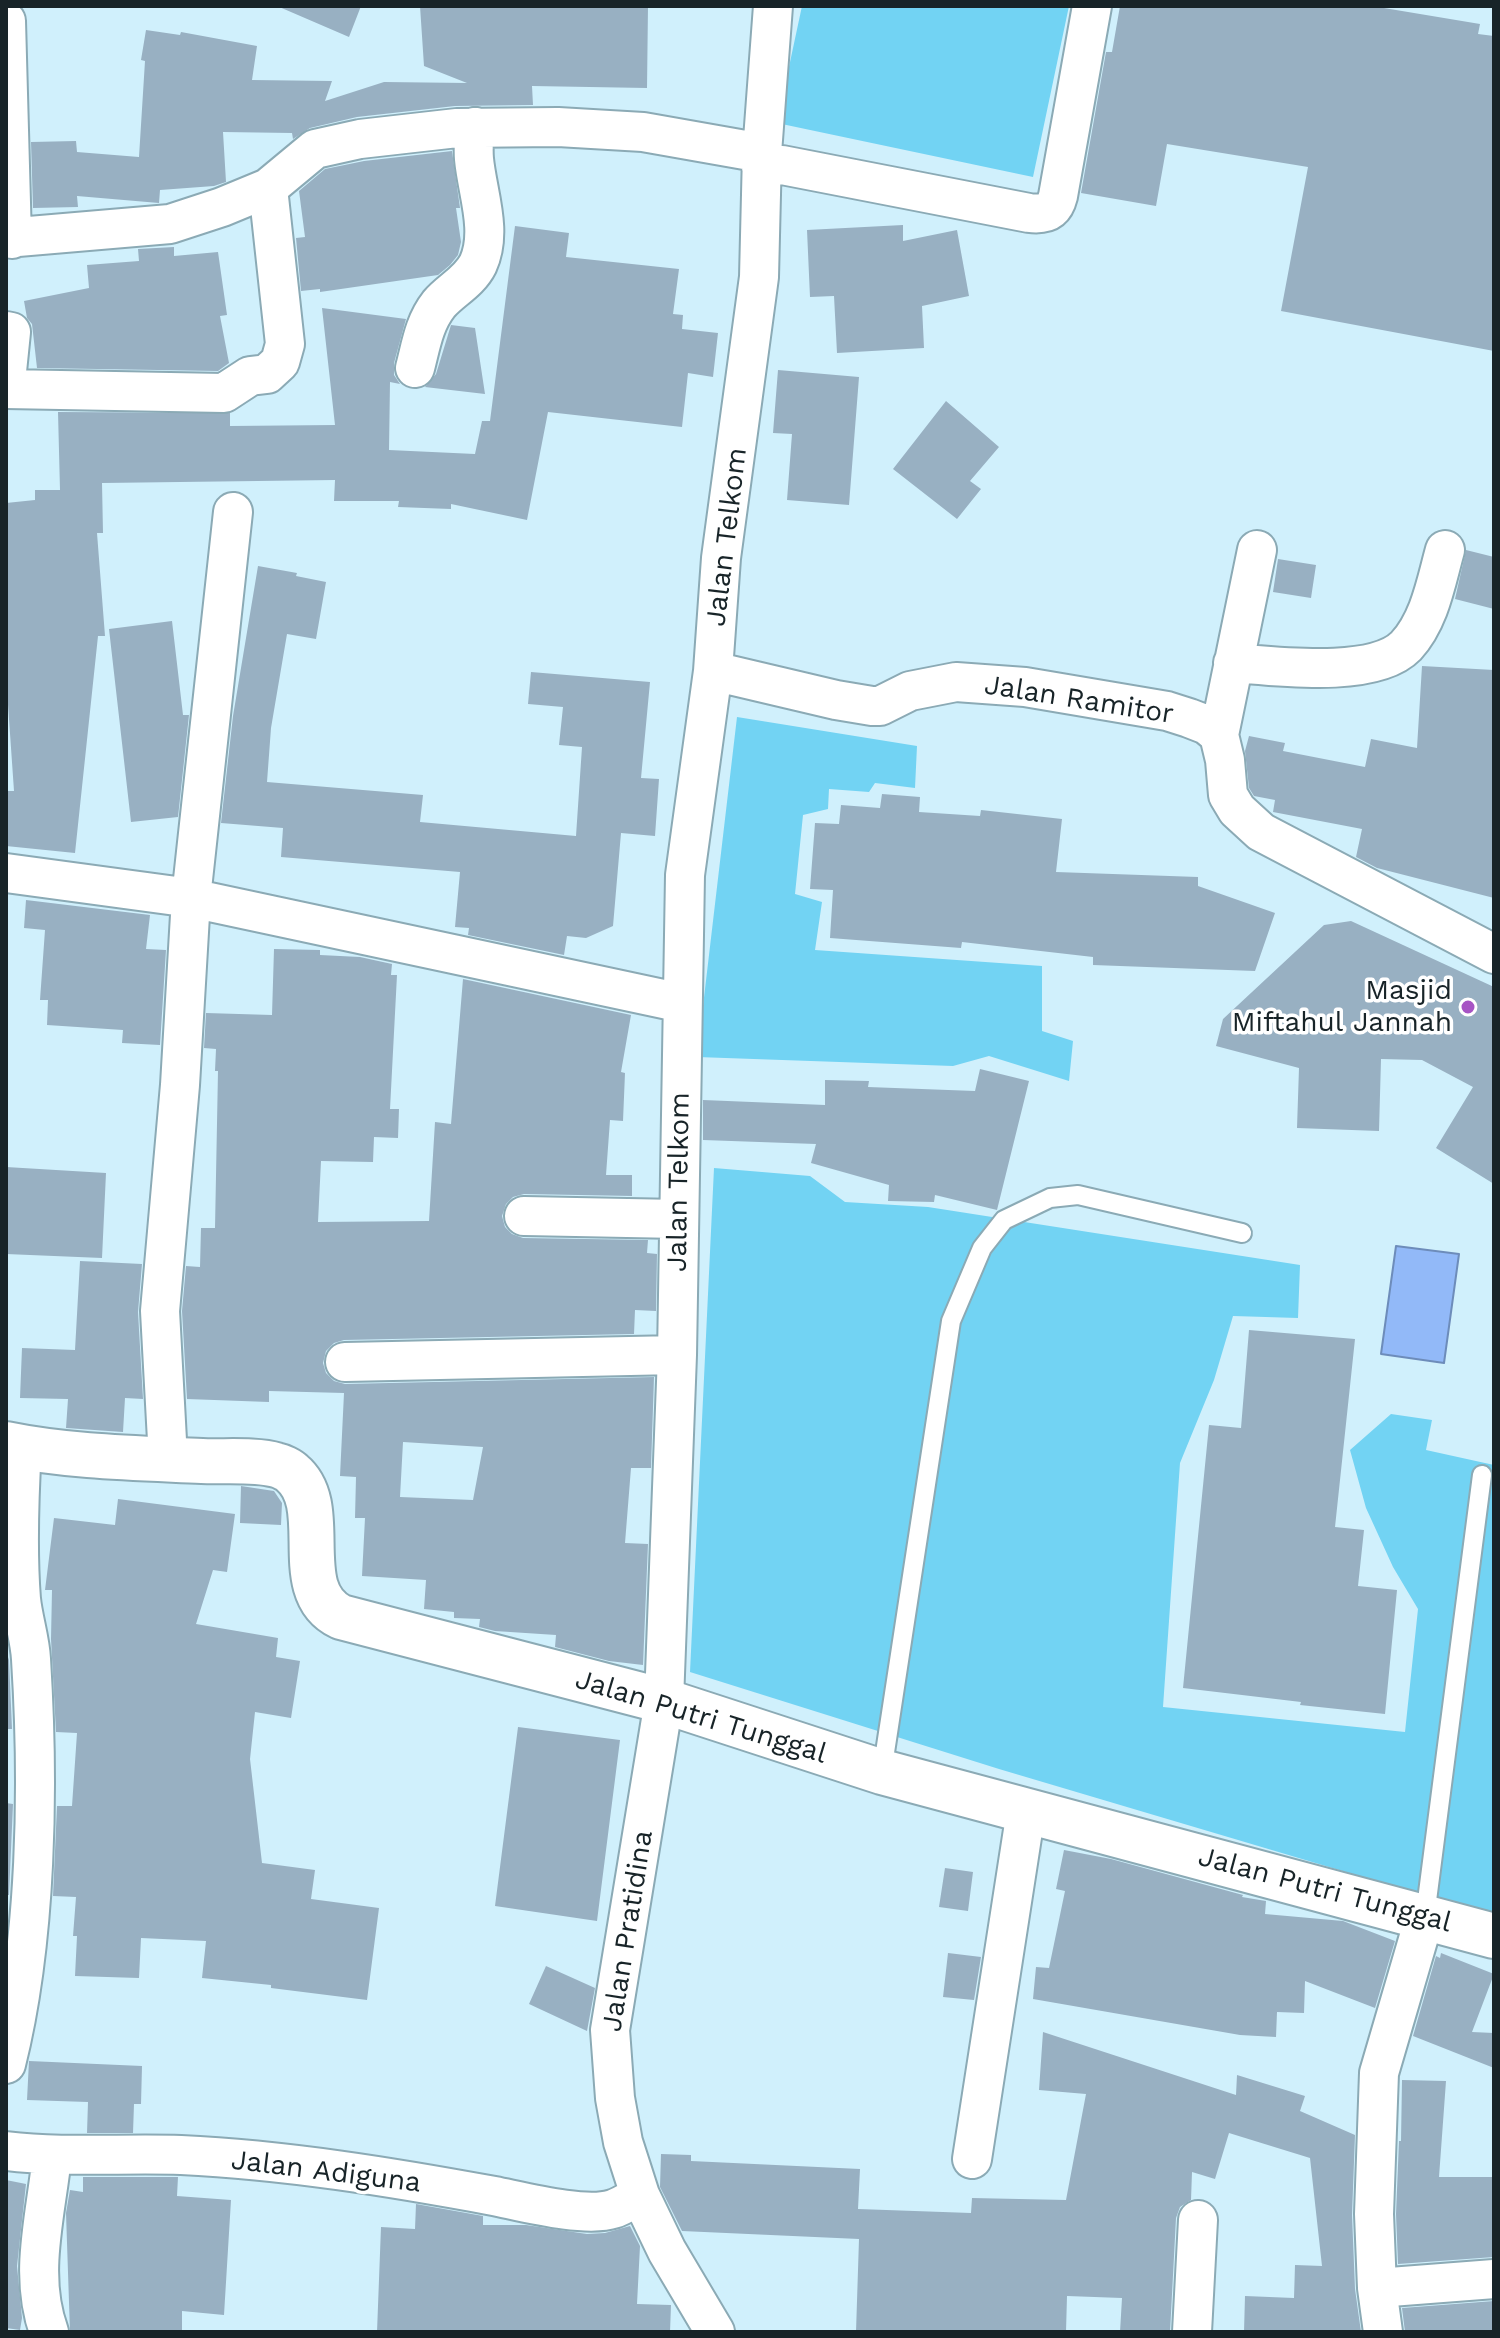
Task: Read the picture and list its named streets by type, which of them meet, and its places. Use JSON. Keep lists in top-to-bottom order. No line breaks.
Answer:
{"streets":{"street":["Jalan Telkom","Jalan Ramitor","Jalan Putri Tunggal","Jalan Pratidina","Jalan Adiguna"]},"crossings":[["Jalan Telkom","Jalan Ramitor"],["Jalan Telkom","Jalan Putri Tunggal"],["Jalan Telkom","Jalan Pratidina"],["Jalan Putri Tunggal","Jalan Pratidina"],["Jalan Pratidina","Jalan Adiguna"]],"places":["Masjid Miftahul Jannah"]}
